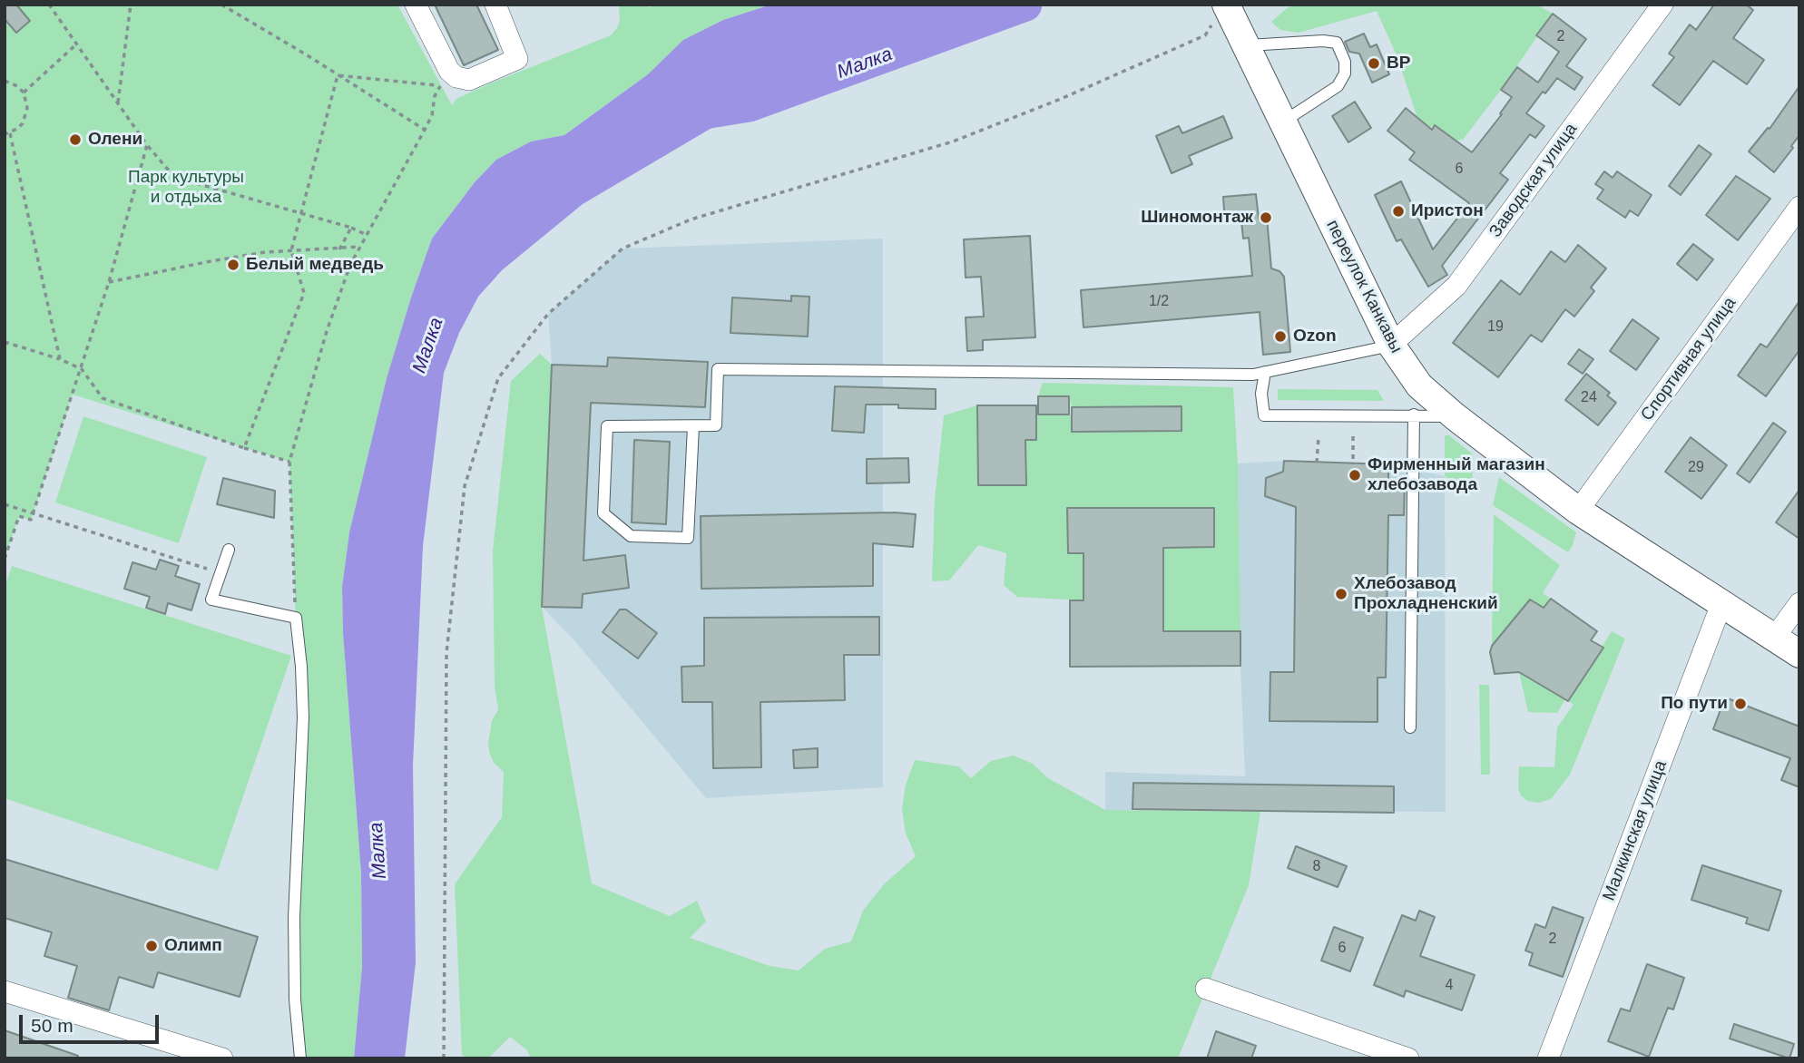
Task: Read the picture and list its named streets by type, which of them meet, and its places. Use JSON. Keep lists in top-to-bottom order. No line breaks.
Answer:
{"streets":{"street":["Заводская улица","переулок Канкавы","Спортивная улица","Малкинская улица"]},"crossings":[["Заводская улица","переулок Канкавы"],["переулок Канкавы","Спортивная улица"],["переулок Канкавы","Малкинская улица"]],"water":["Малка"],"parks":["Парк культуры и отдыха"],"places":["BP","Олени","Иристон","Шиномонтаж","Белый медведь","Ozon","Фирменный магазин хлебозавода","Хлебозавод Прохладненский","По пути","Олимп"],"house_numbers":["2","6","1/2","19","24","29","8","2","6","4"],"scale_bar":"50 m"}
